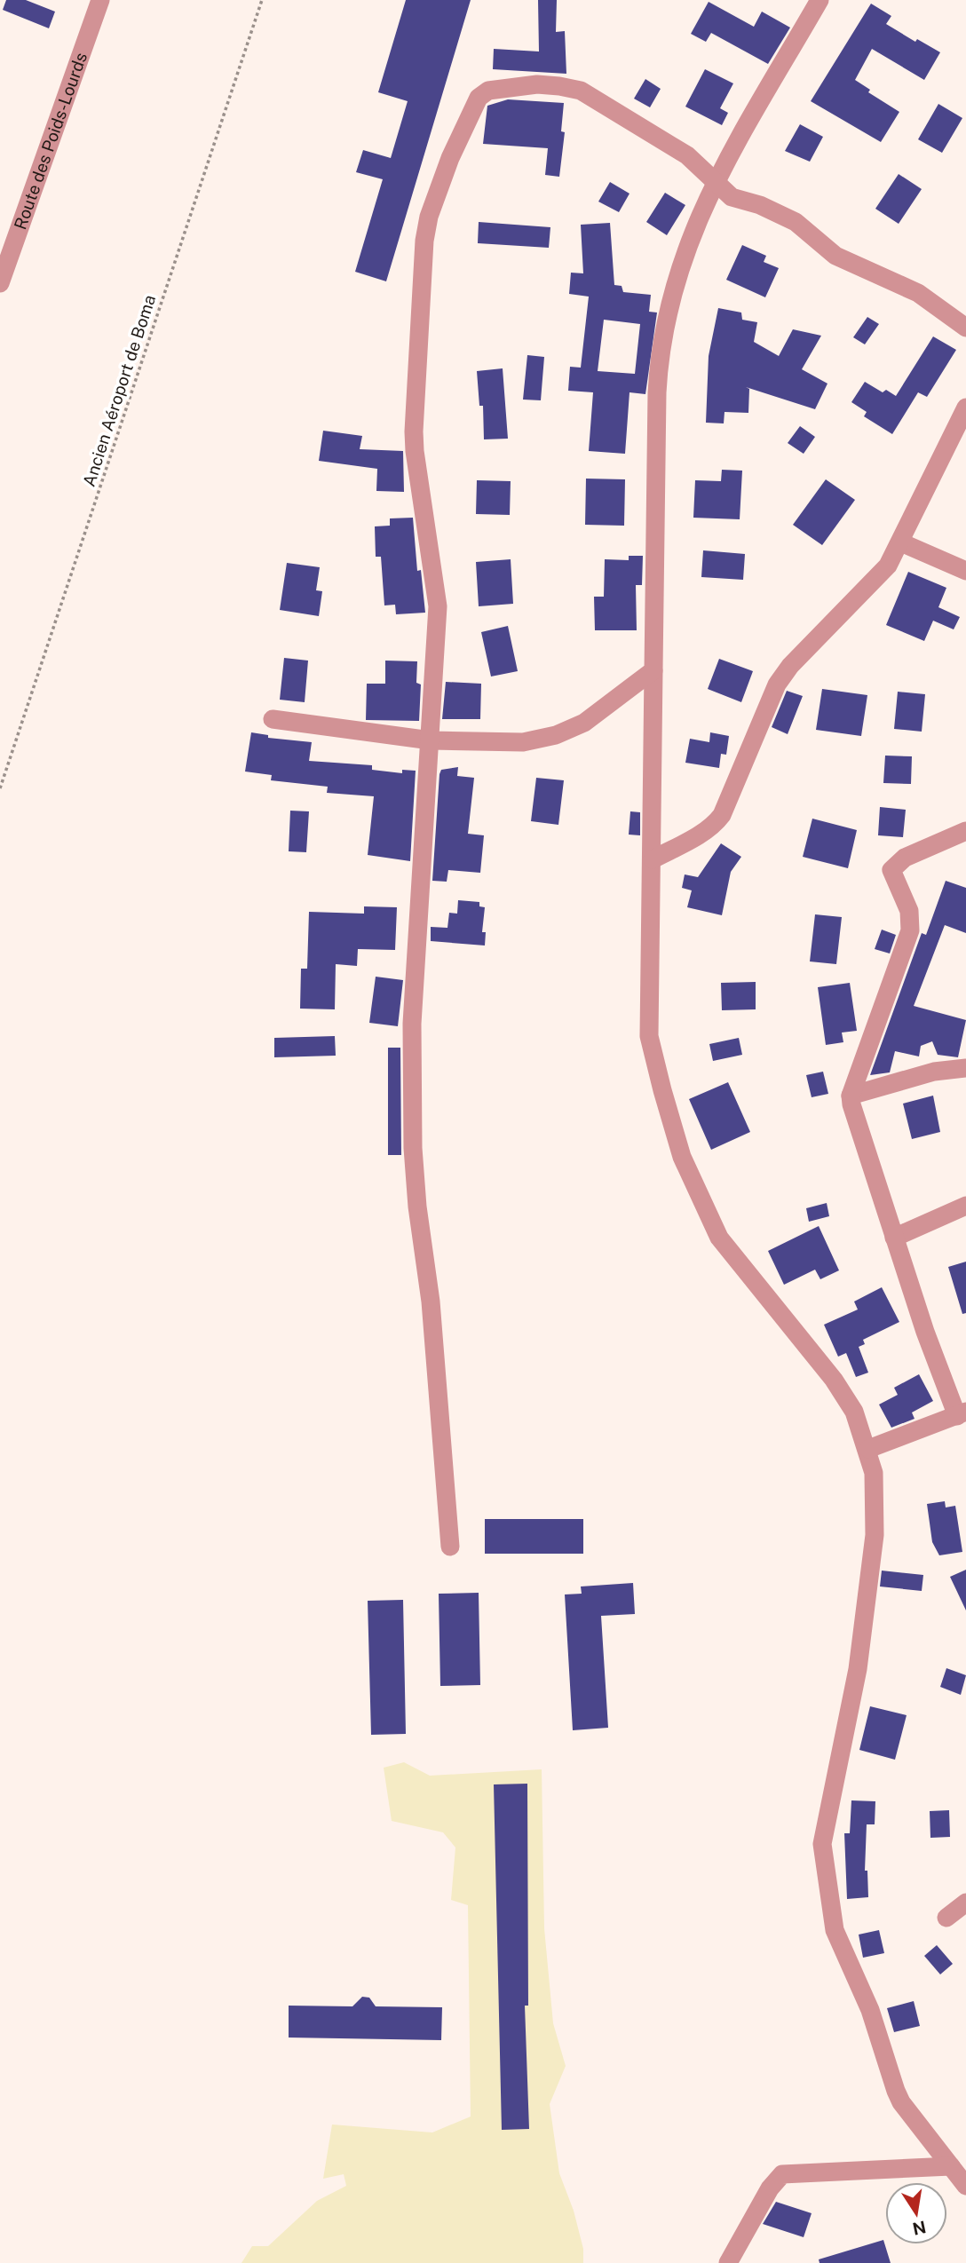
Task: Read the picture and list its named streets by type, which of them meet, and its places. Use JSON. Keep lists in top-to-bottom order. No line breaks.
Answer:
{"streets":{"street":["Route des Poids-Lourds"],"path":["Ancien Aéroport de Boma"]},"north":"bottom"}
